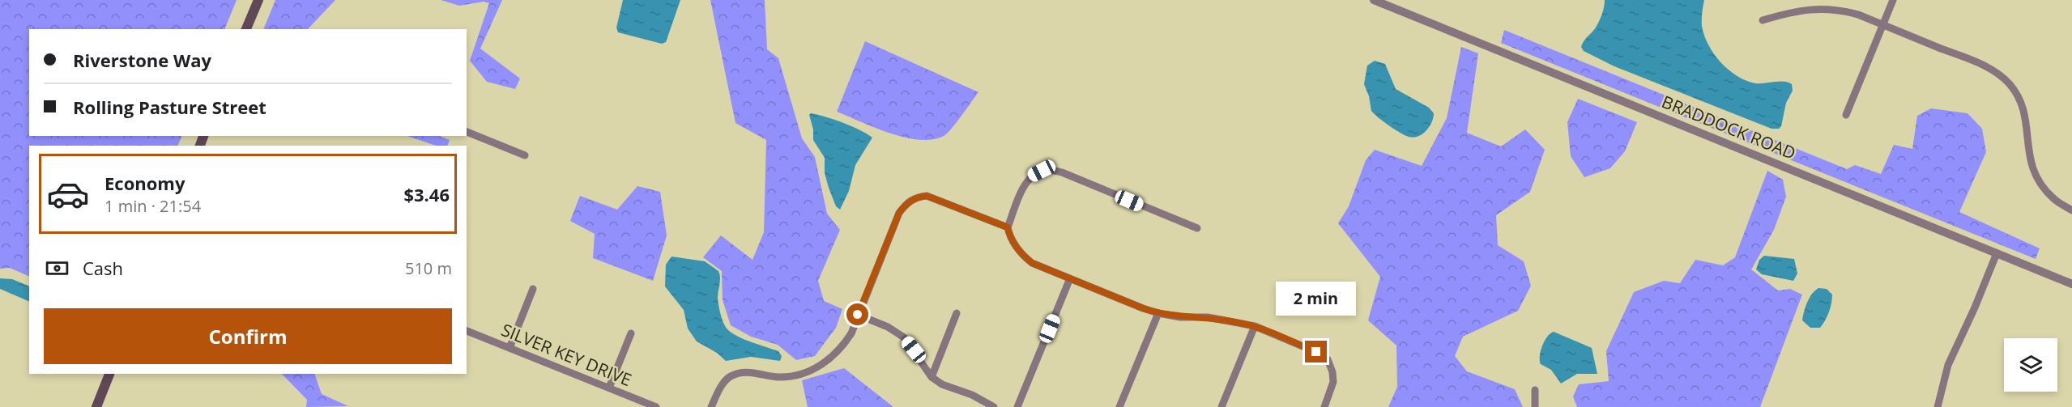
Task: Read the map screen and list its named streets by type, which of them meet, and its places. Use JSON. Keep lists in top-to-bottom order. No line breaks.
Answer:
{"streets":{"street":["BRADDOCK ROAD","SILVER KEY DRIVE"]},"page":{"banner":["Riverstone Way","Rolling Pasture Street"],"list":[{"name":"Economy","note":"1 min · 21:54","value":"$3.46"}],"pay":["Cash","510 m"],"bubble":"2 min","buttons":"Confirm"}}
